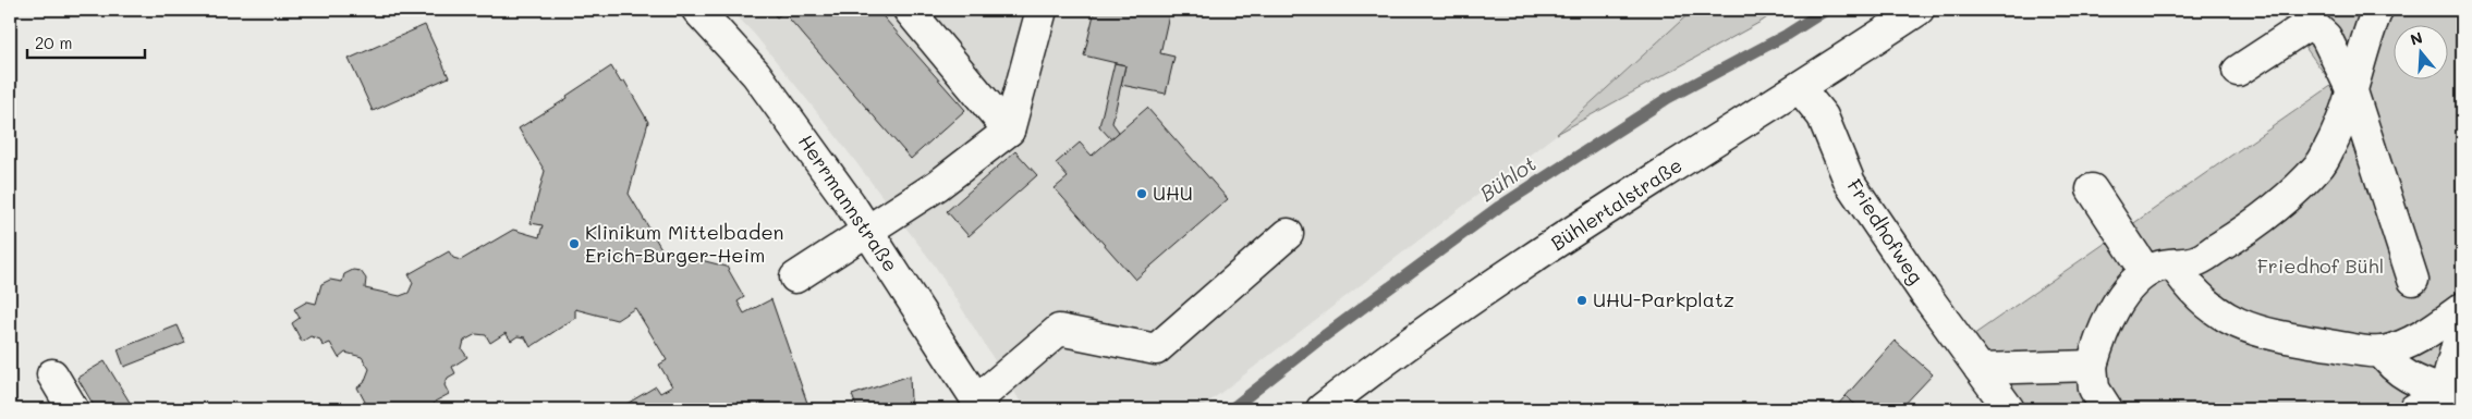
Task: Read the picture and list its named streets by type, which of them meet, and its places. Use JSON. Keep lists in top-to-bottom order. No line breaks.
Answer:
{"streets":{"street":["Herrmannstraße","Bühlertalstraße","Friedhofweg"]},"crossings":[["Bühlertalstraße","Friedhofweg"]],"water":["Bühlot"],"parks":["Friedhof Bühl"],"places":["UHU","Klinikum Mittelbaden Erich-Burger-Heim","UHU-Parkplatz"],"scale_bar":"20 m","north":"top"}
